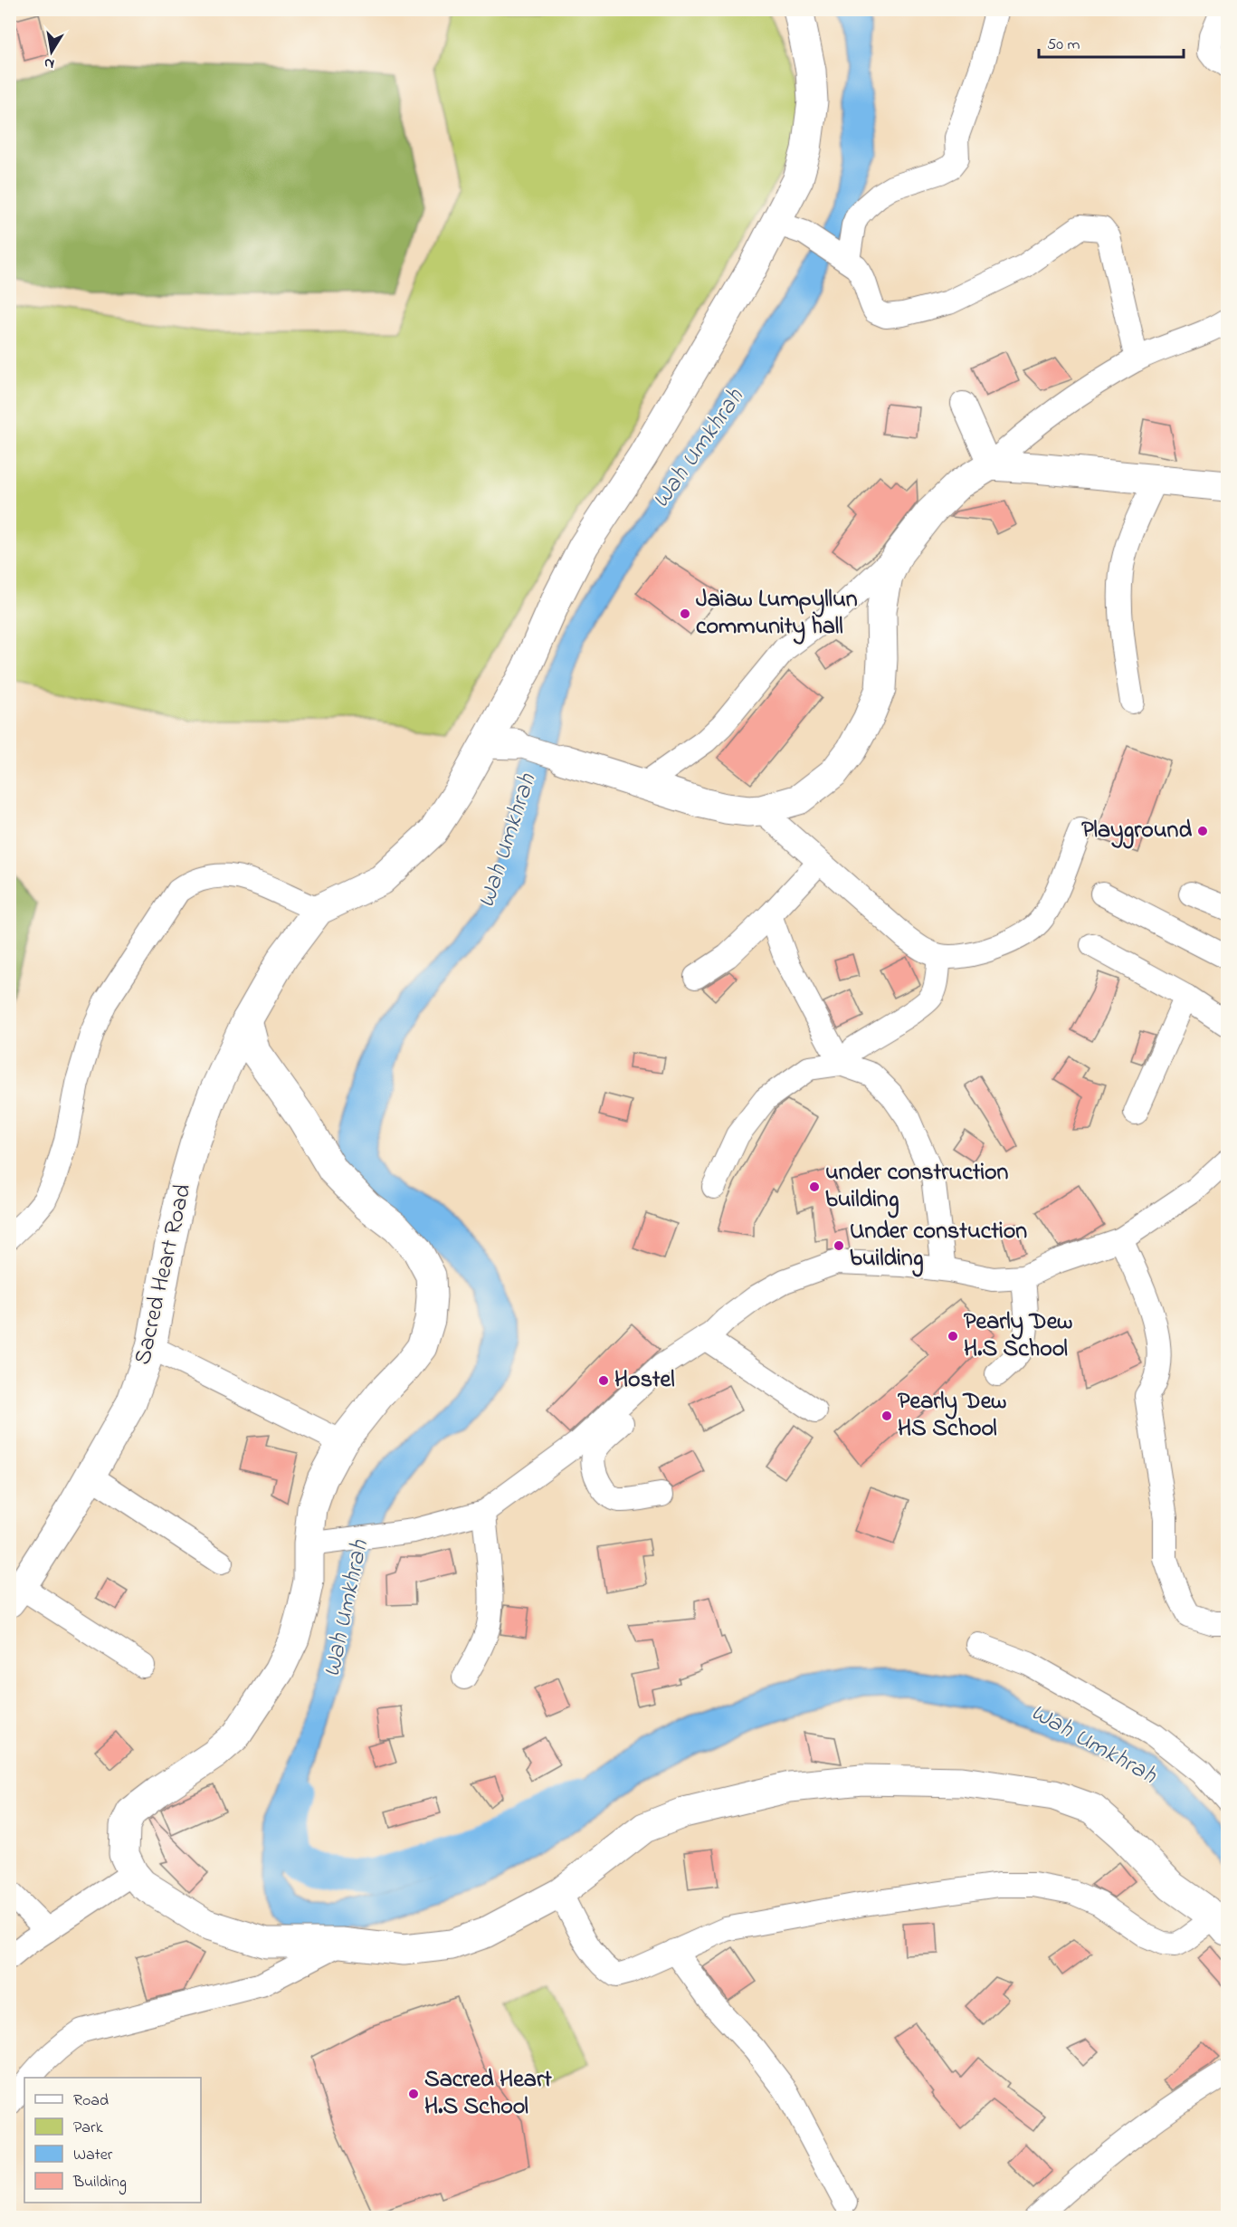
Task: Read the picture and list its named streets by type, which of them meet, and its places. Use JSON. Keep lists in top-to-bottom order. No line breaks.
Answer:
{"streets":{"street":["Sacred Heart Road"]},"water":["Wah Umkhrah"],"places":["Jaiaw Lumpyllun community hall","Playground","under construction building","Under constuction building","Pearly Dew H.S School","Hostel","Pearly Dew HS School","Sacred Heart H.S School"],"legend":["Road","Park","Water","Building"],"scale_bar":"50 m","north":"bottom"}
